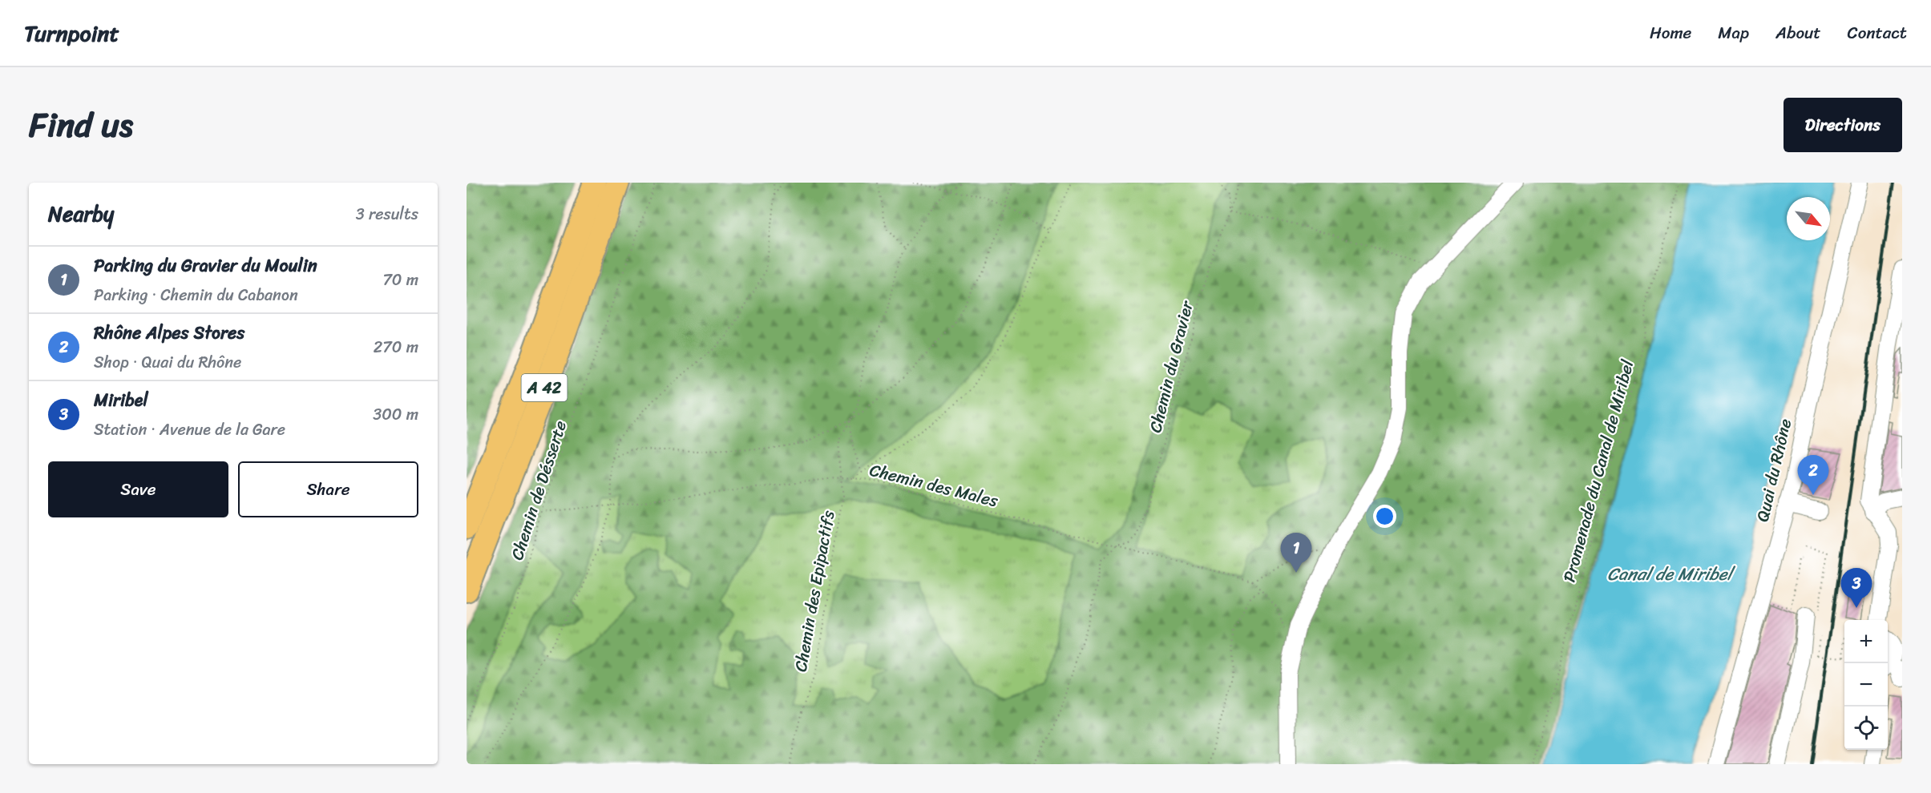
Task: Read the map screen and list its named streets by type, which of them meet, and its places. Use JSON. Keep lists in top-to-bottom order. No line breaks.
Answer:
{"streets":{"highway":["A 42"],"street":["Quai du Rhône"],"path":["Chemin du Gravier","Promenade du Canal de Miribel","Chemin des Males","Chemin de Désserte","Chemin des Epipactifs"]},"crossings":[["Chemin du Gravier","Chemin des Males"],["Chemin des Males","Chemin de Désserte"],["Chemin des Males","Chemin des Epipactifs"]],"water":["Canal de Miribel"],"north":"bottom right","page":{"header":"Turnpoint","nav":["Home","Map","About","Contact"],"title":"Find us","buttons":["Directions",["Save","Share"]],"heading":["Nearby","3 results"],"list":[{"mark":"1","name":"Parking du Gravier du Moulin","note":"Parking · Chemin du Cabanon","value":"70 m"},{"mark":"2","name":"Rhône Alpes Stores","note":"Shop · Quai du Rhône","value":"270 m"},{"mark":"3","name":"Miribel","note":"Station · Avenue de la Gare","value":"300 m"}],"pins":["2","1","3"],"map_buttons":["+","−"]}}
